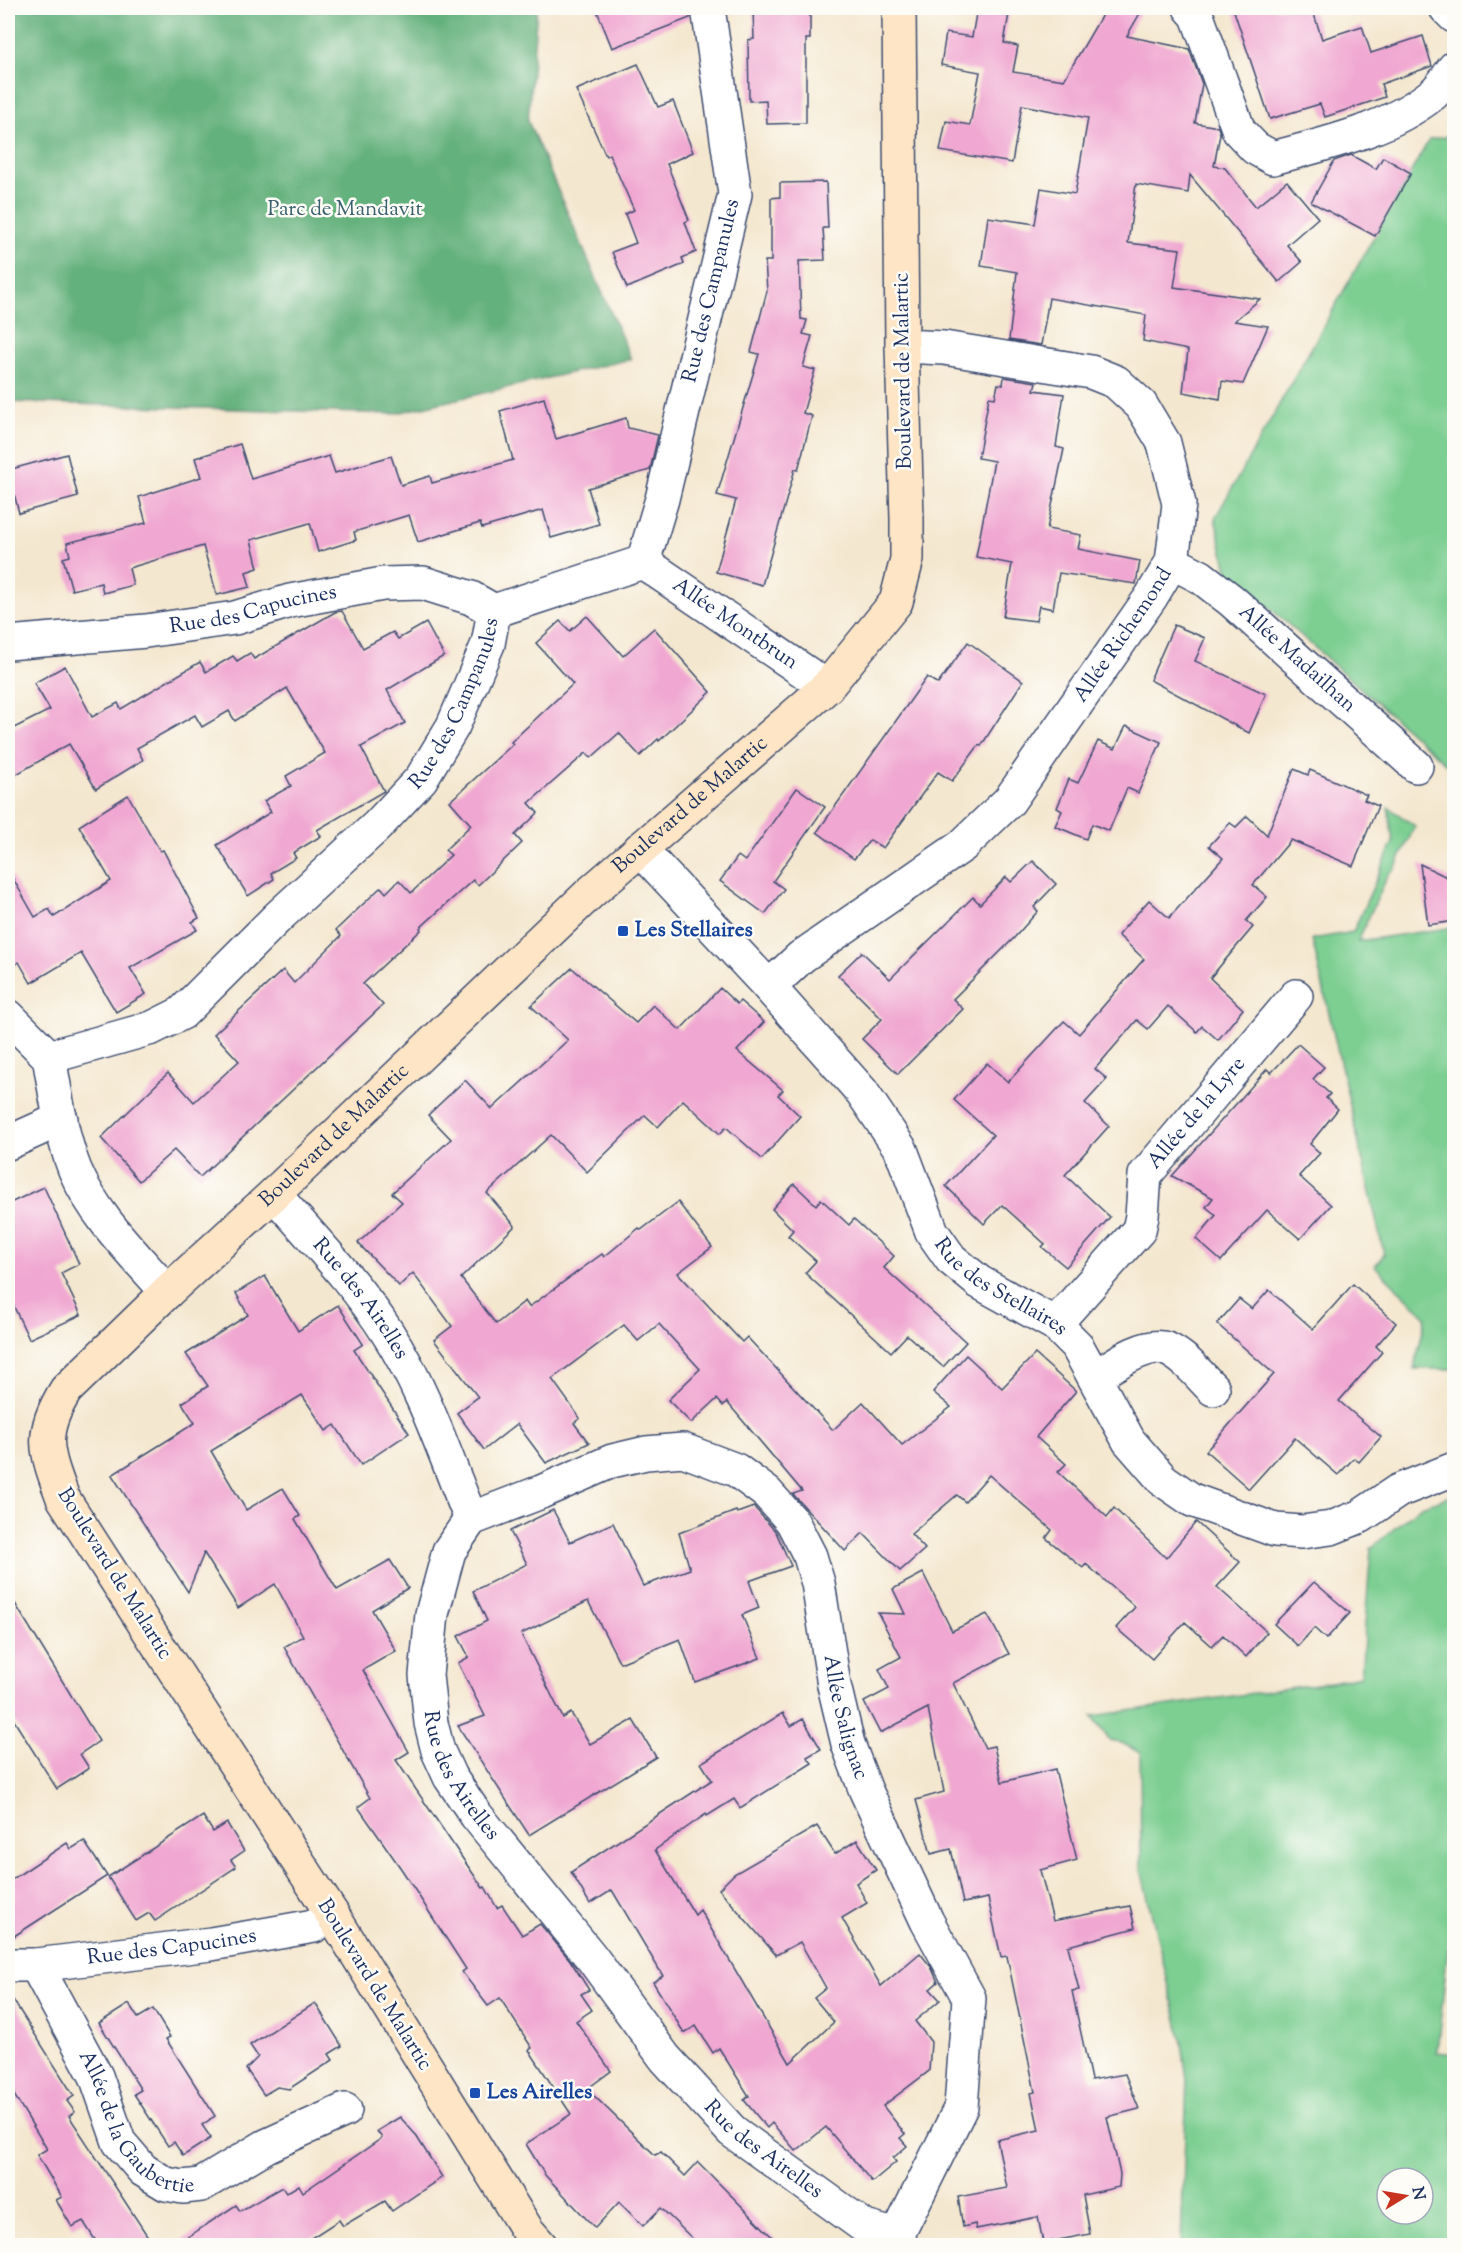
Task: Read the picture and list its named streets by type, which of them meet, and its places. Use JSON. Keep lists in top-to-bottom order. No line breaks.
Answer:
{"streets":{"street":["Rue des Campanules","Boulevard de Malartic","Rue des Capucines","Allée Montbrun","Allée Richemond","Allée Madailhan","Allée de la Lyre","Rue des Stellaires","Rue des Airelles","Allée Salignac","Allée de la Gaubertie"]},"crossings":[["Rue des Campanules","Rue des Capucines"],["Rue des Campanules","Allée Montbrun"],["Boulevard de Malartic","Rue des Capucines"],["Boulevard de Malartic","Allée Montbrun"],["Boulevard de Malartic","Allée Richemond"],["Boulevard de Malartic","Rue des Stellaires"],["Boulevard de Malartic","Rue des Airelles"],["Rue des Capucines","Allée de la Gaubertie"],["Allée Richemond","Allée Madailhan"],["Allée Richemond","Rue des Stellaires"],["Allée de la Lyre","Rue des Stellaires"],["Rue des Airelles","Allée Salignac"]],"parks":["Parc de Mandavit"],"places":{"transit":["Les Stellaires","Les Airelles"]},"north":"right"}
